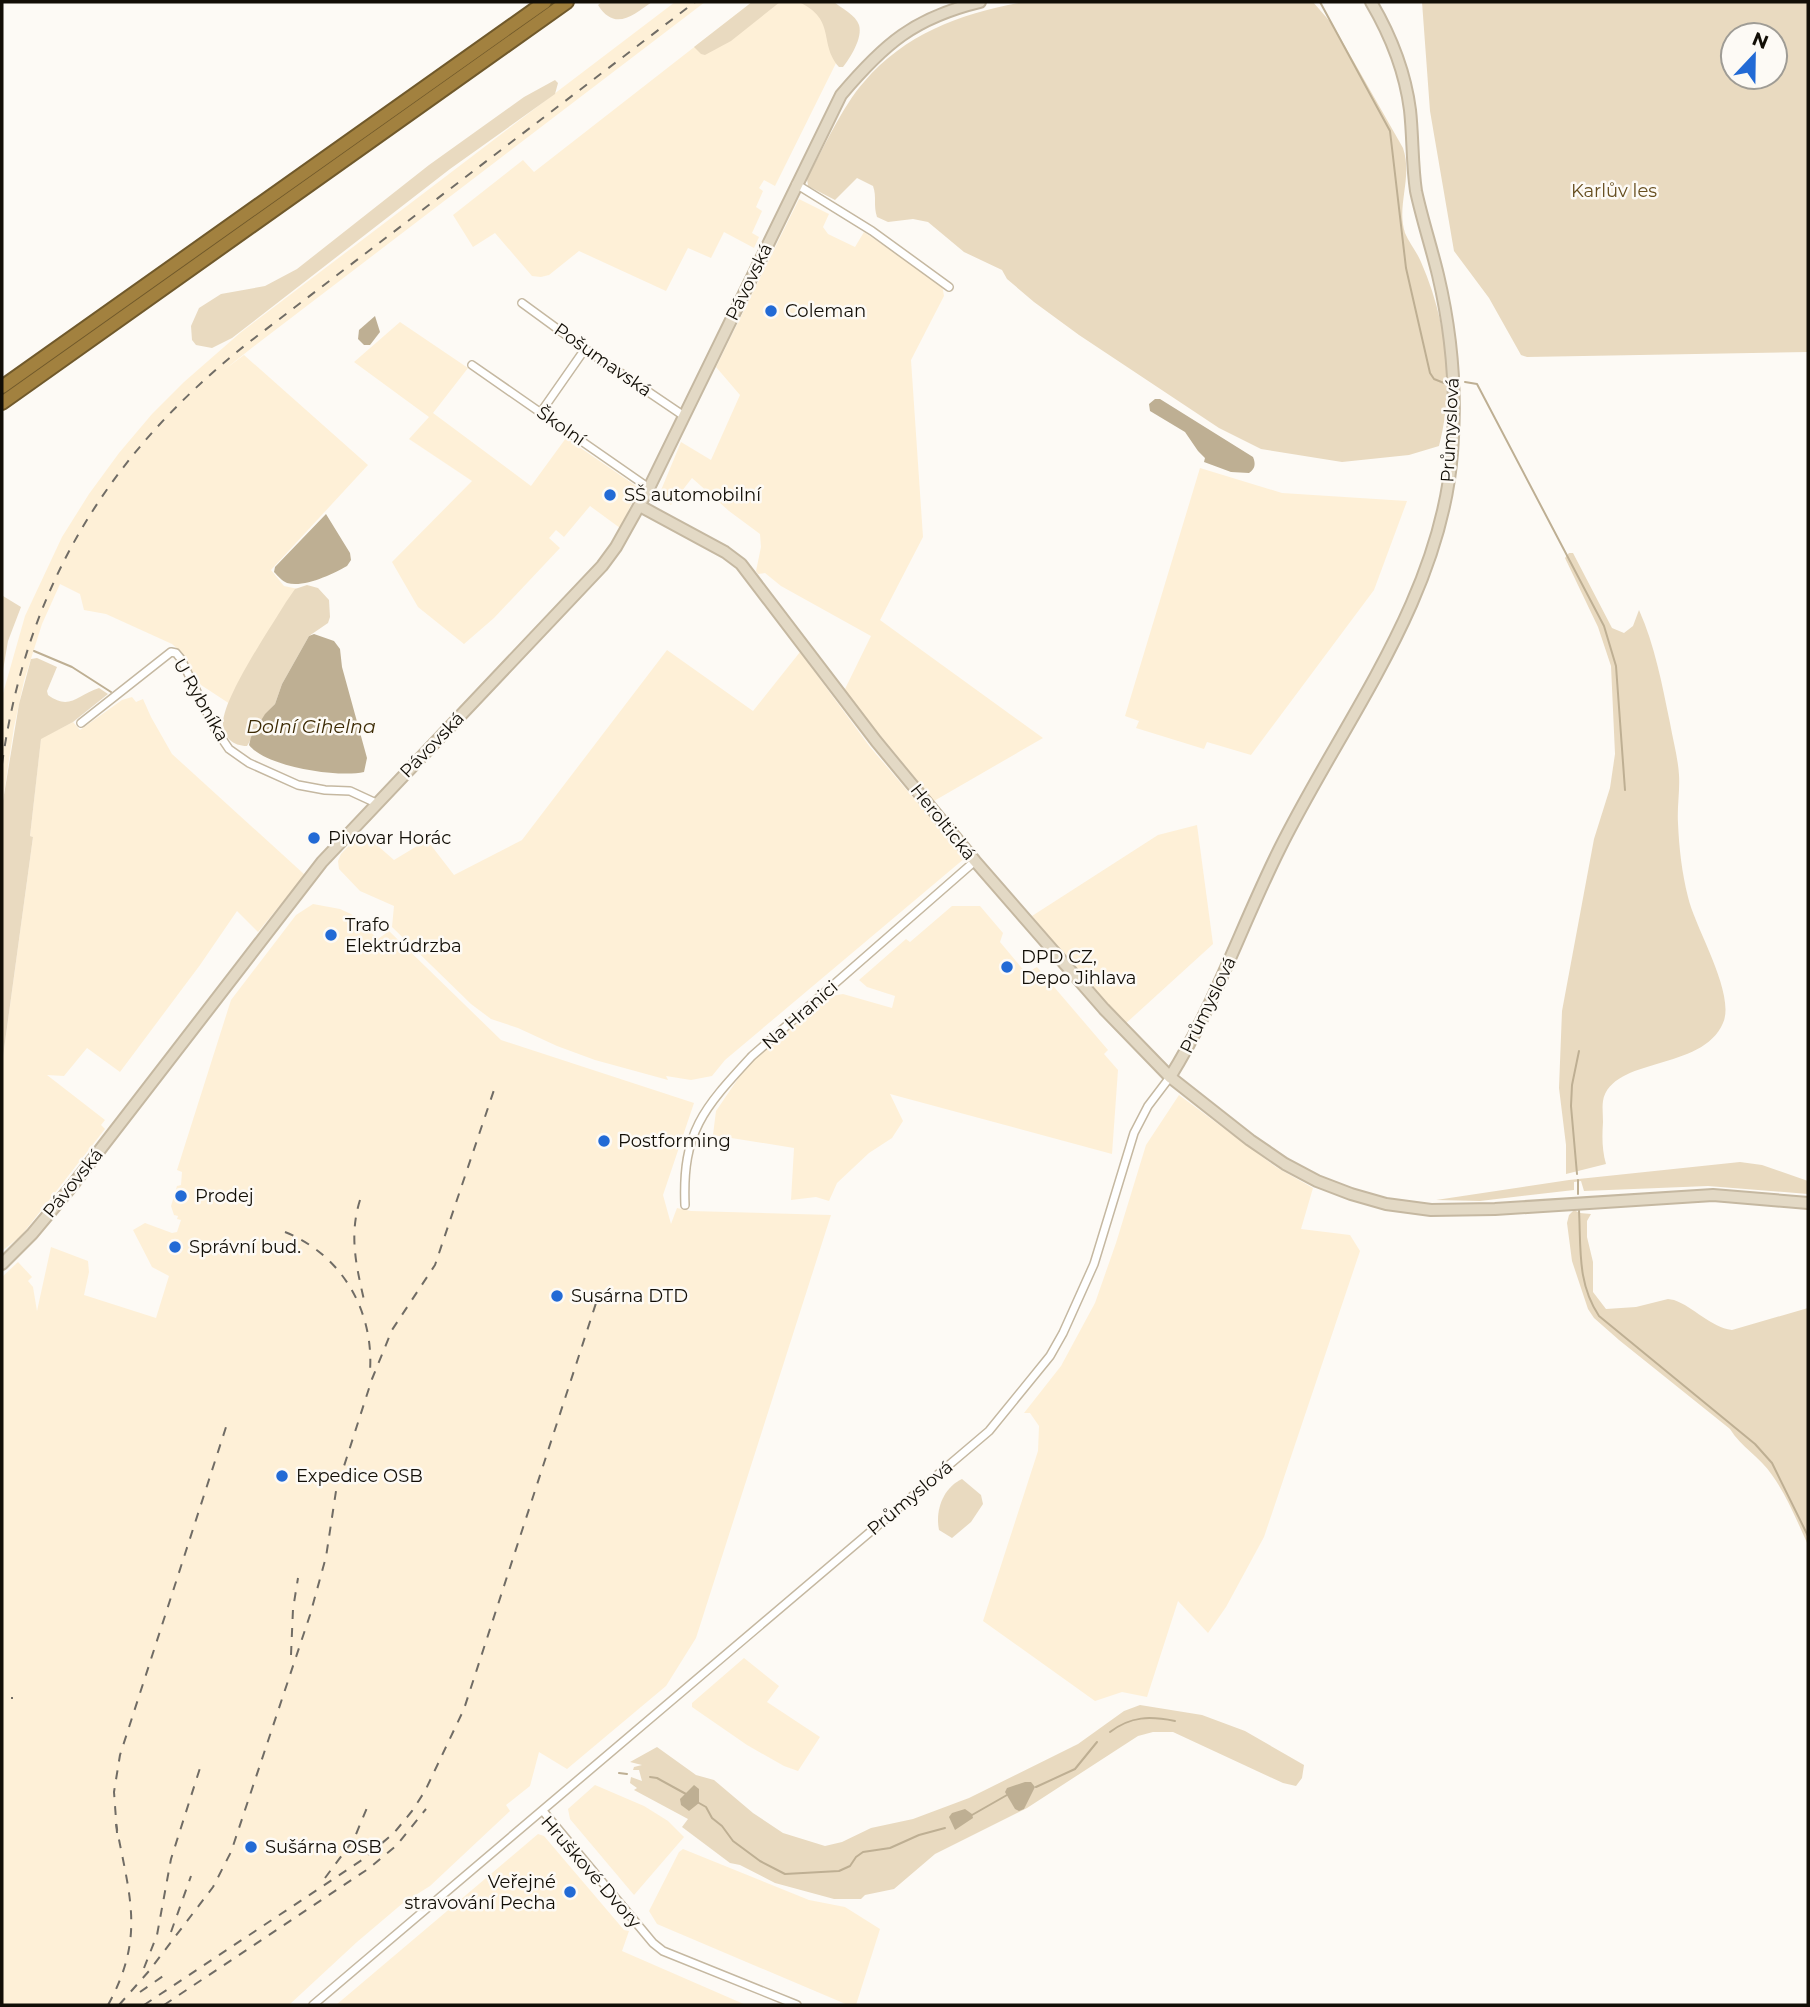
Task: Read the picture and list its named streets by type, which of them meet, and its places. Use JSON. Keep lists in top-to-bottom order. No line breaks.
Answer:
{"streets":{"street":["Pávovská","Pošumavská","Školní","Průmyslová","U Rybníka","Heroltická","Na Hranici","Hruškové Dvory"]},"crossings":[["Pávovská","Pošumavská"],["Pávovská","Školní"],["Pávovská","U Rybníka"],["Pávovská","Heroltická"],["Průmyslová","Heroltická"],["Průmyslová","Hruškové Dvory"],["Heroltická","Na Hranici"]],"water":["Dolní Cihelna"],"parks":["Karlův les"],"places":["Coleman","SŠ automobilní","Pivovar Horác","Trafo Elektrúdrzba","DPD CZ, Depo Jihlava","Postforming","Prodej","Správní bud.","Susárna DTD","Expedice OSB","Sušárna OSB","Veřejné stravování Pecha"],"north":"top"}
